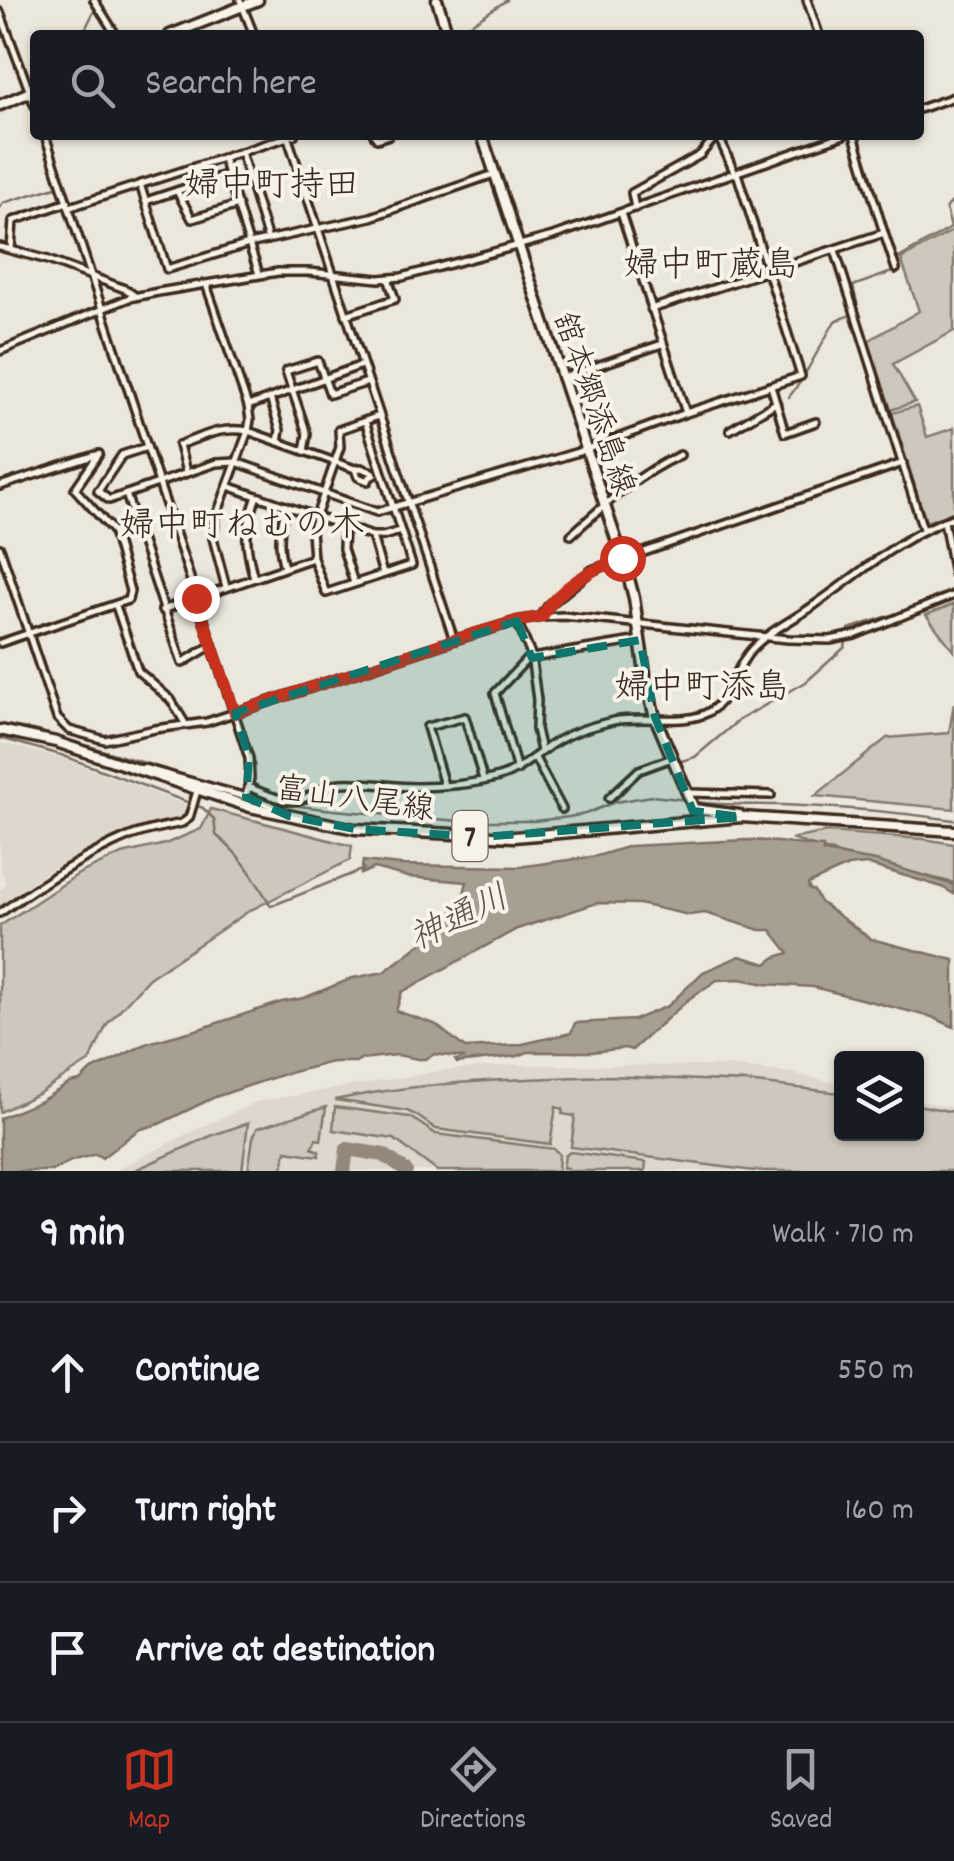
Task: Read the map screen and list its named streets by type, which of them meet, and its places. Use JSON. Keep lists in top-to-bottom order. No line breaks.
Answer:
{"streets":{"main road":["舘本郷添島線","富山八尾線","7"]},"districts":["婦中町持田","婦中町蔵島","婦中町ねむの木","婦中町添島"],"water":["神通川"],"page":{"search":"Search here","heading":["9 min","Walk · 710 m"],"list":[["Continue","550 m"],["Turn right","160 m"],"Arrive at destination"],"nav":["Map","Directions","Saved"]}}
